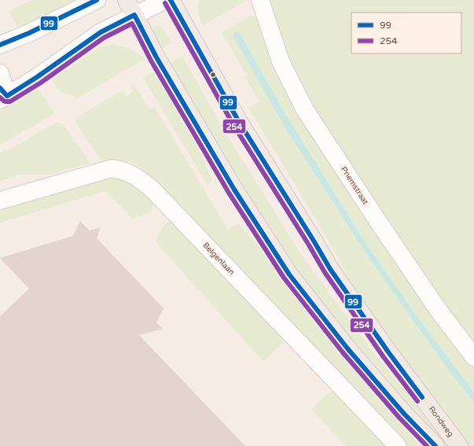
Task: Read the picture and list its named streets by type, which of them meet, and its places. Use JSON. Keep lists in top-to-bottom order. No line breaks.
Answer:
{"streets":{"main road":["Rondweg"],"street":["Pnemstraat","Belgenlaan"]},"lines":["transit line 99","transit line 254"],"legend":["99","254"]}
